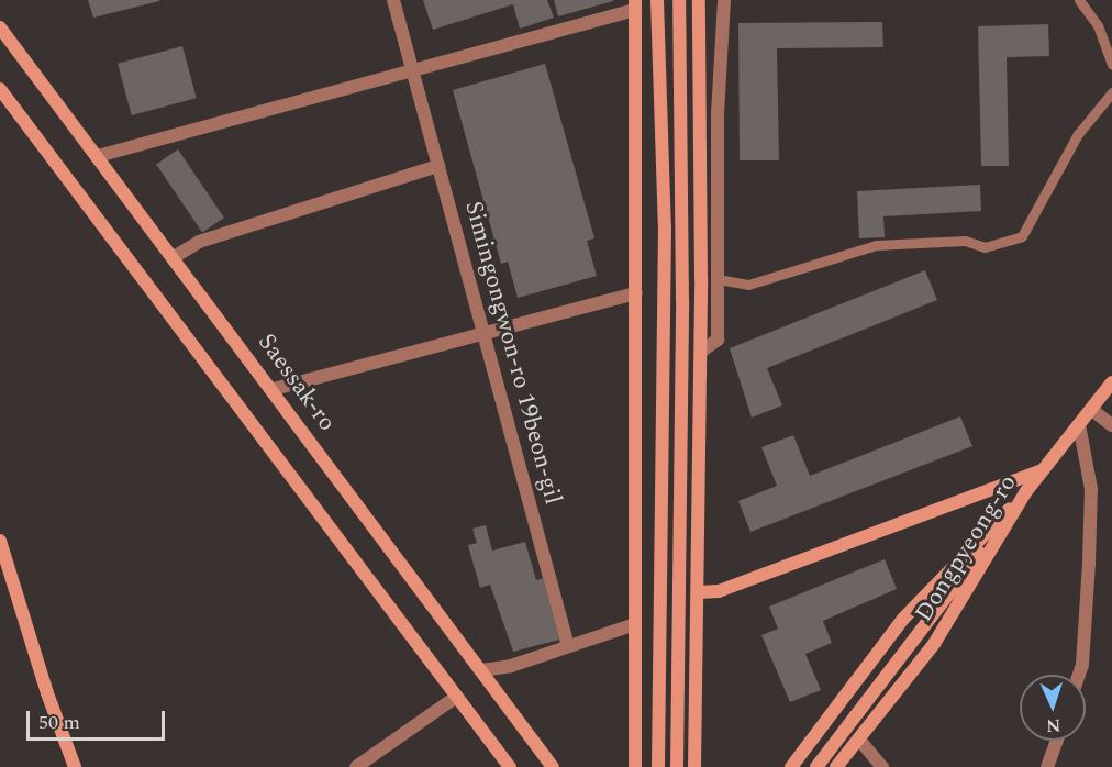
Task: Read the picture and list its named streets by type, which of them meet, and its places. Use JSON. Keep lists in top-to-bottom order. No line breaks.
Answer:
{"streets":{"main road":["Saessak-ro","Dongpyeong-ro"],"street":["Simingongwon-ro 19beon-gil"]},"scale_bar":"50 m","north":"bottom"}
